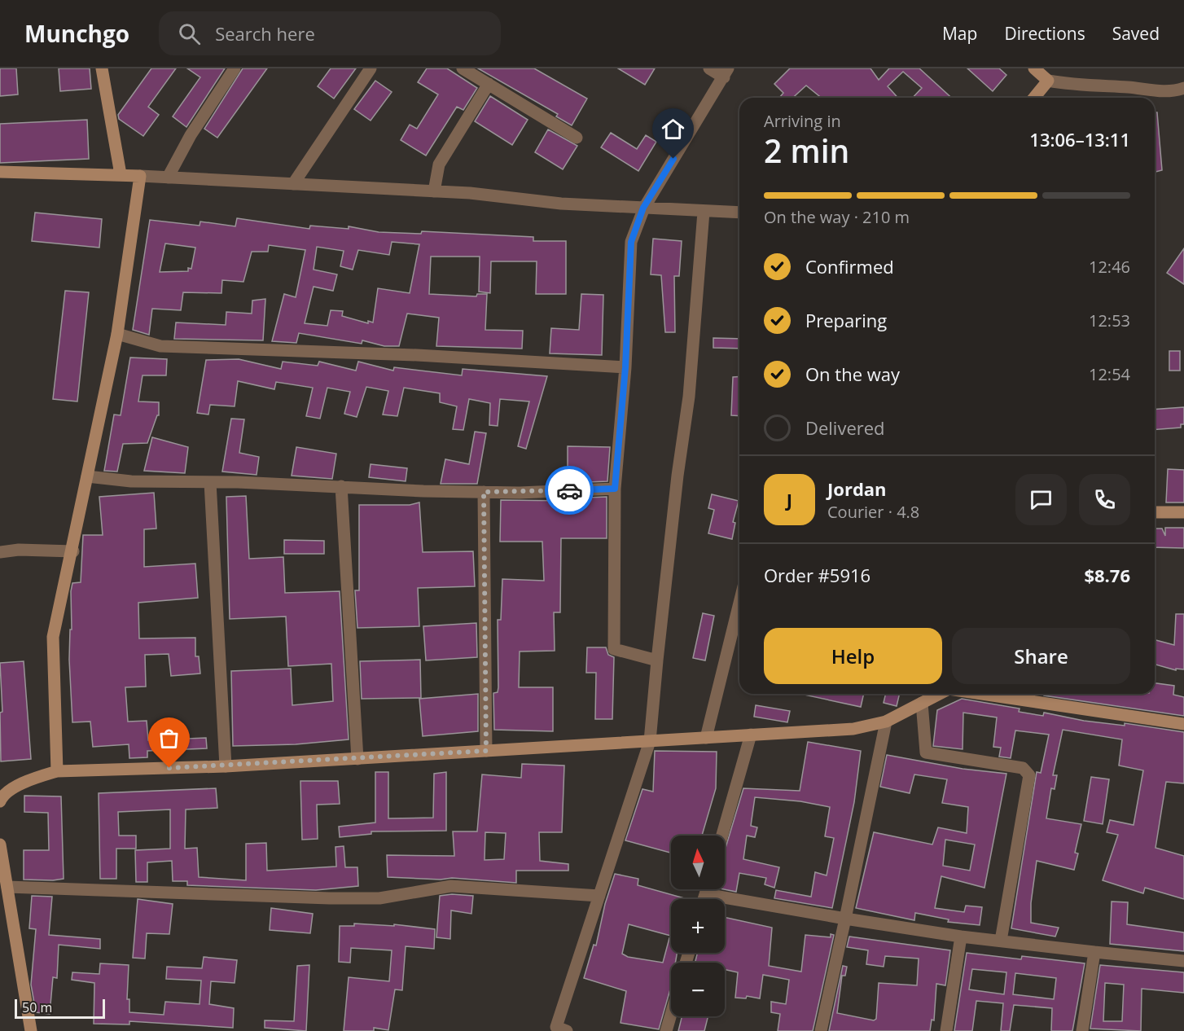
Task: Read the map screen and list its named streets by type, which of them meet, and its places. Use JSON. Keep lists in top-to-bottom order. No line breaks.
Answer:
{"scale_bar":"50 m","north":"top","page":{"header":"Munchgo","search":"Search here","nav":["Map","Directions","Saved"],"heading":["2 min","Arriving in","13:06–13:11"],"panel":["Jordan","Courier · 4.8","Order #5916","$8.76"],"bar":"On the way · 210 m","list":[["Confirmed","12:46"],["Preparing","12:53"],["On the way","12:54"],"Delivered"],"round":"J","buttons":["Help","Share"],"map_buttons":["+","−"],"scale":"50 m"}}
